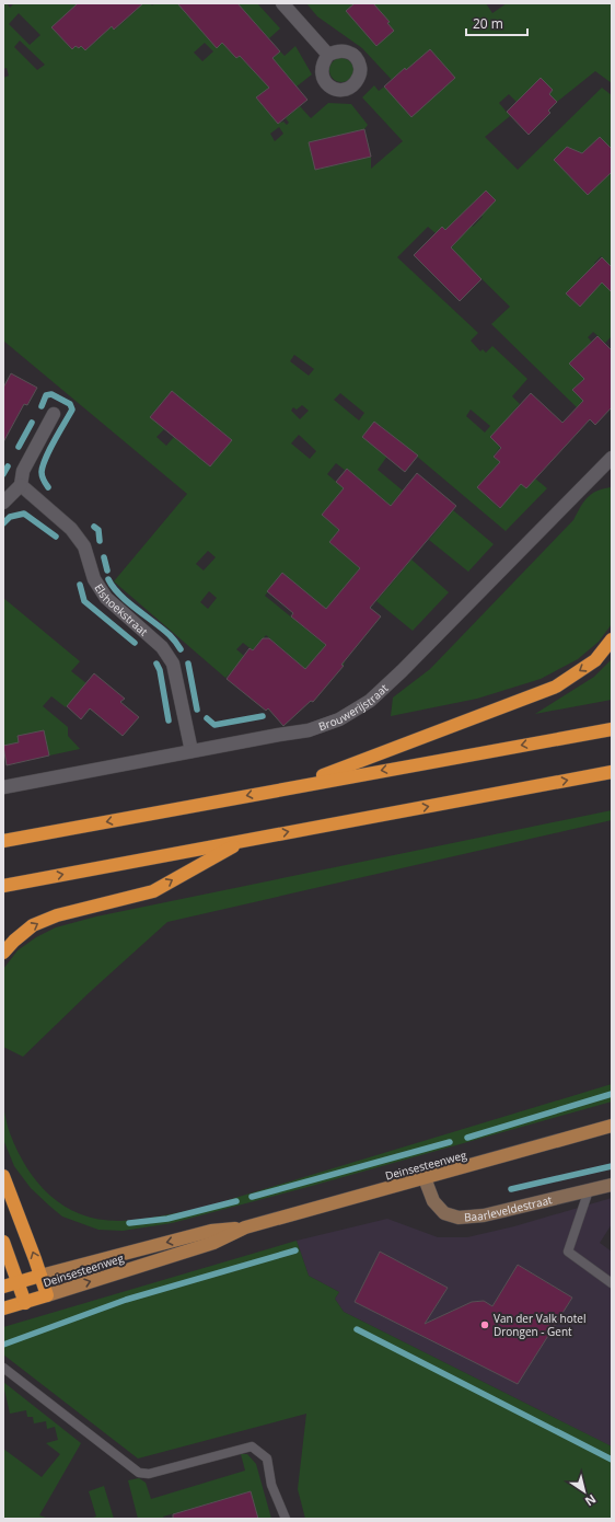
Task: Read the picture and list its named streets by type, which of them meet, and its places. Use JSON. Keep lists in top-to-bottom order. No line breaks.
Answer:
{"streets":{"highway":["Deinsesteenweg"],"street":["Elshoekstraat","Brouwerijstraat","Baarleveldestraat"]},"crossings":[["Elshoekstraat","Brouwerijstraat"],["Deinsesteenweg","Baarleveldestraat"]],"places":["Van der Valk hotel Drongen - Gent"],"scale_bar":"20 m","north":"bottom right"}
